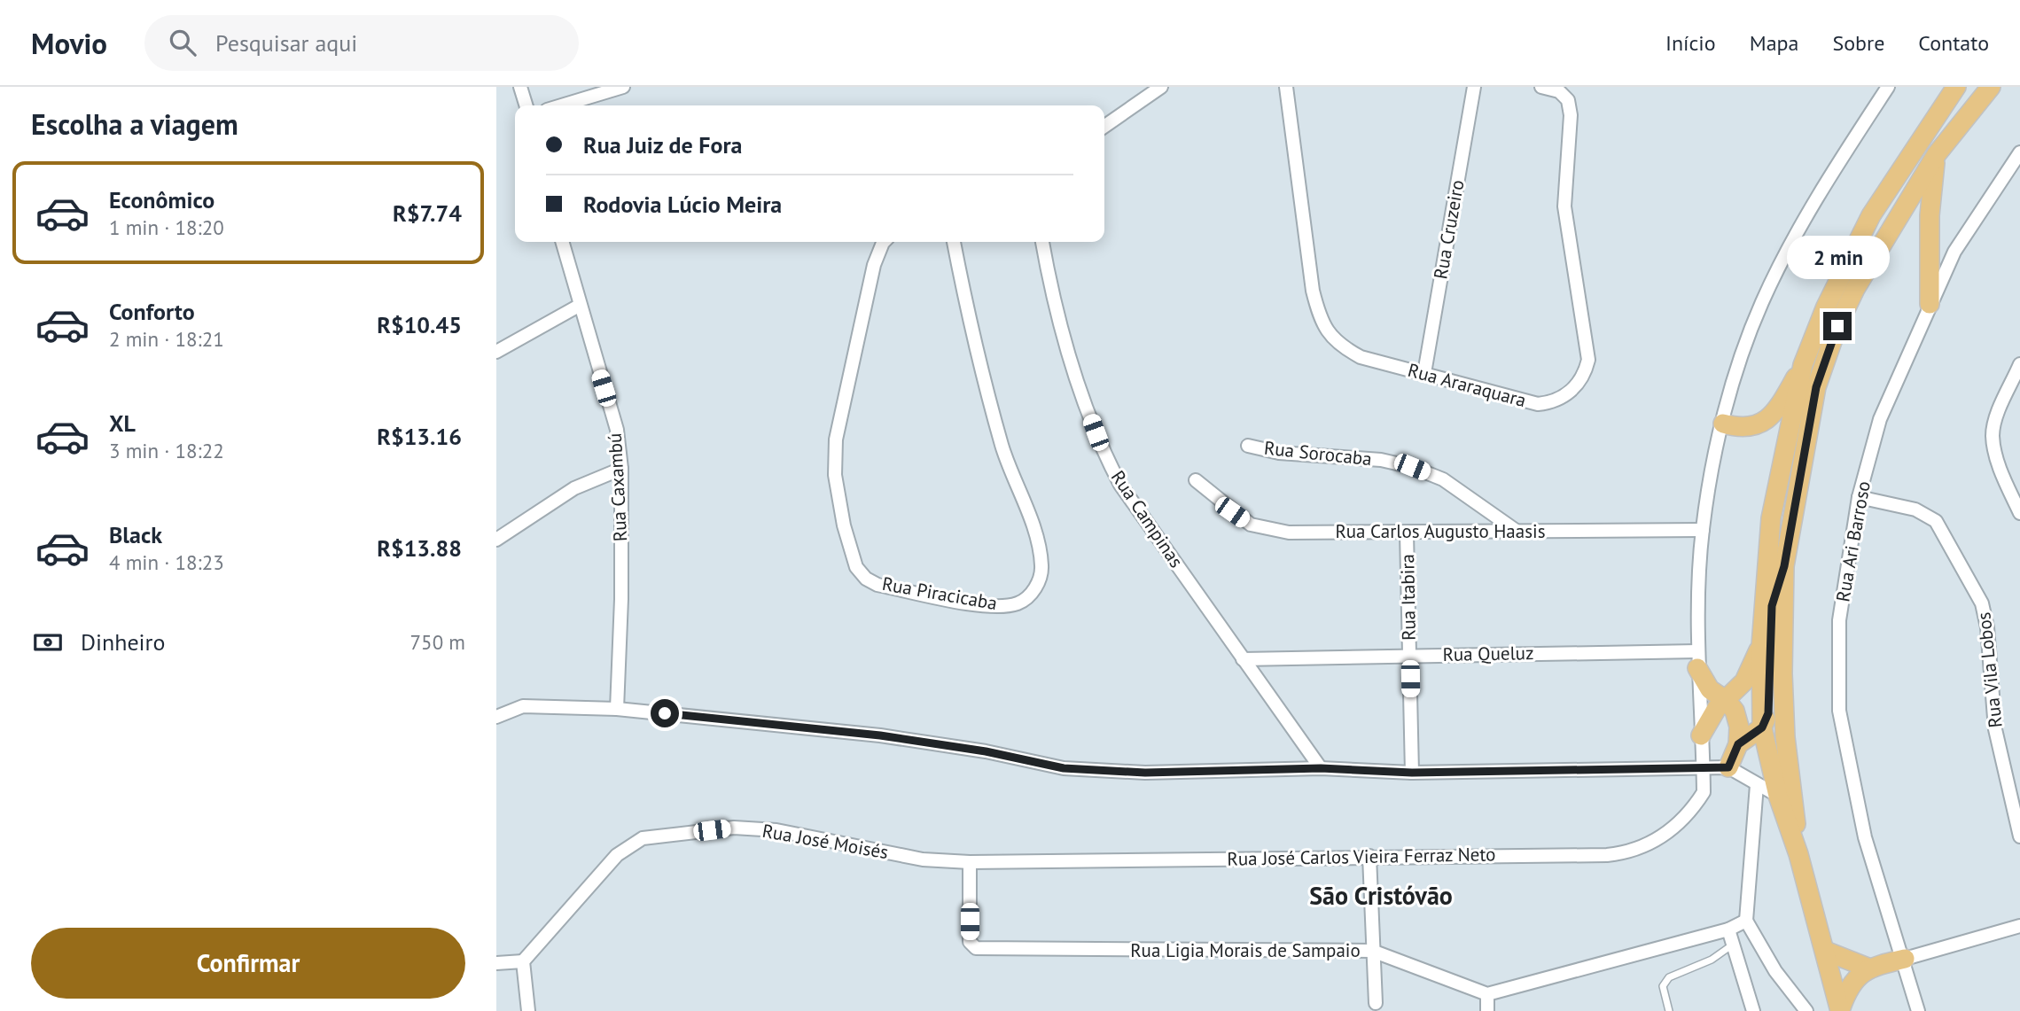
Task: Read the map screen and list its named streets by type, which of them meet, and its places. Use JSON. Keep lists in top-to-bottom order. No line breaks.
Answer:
{"streets":{"street":["Rua Cruzeiro","Rua Araraquara","Rua Sorocaba","Rua Caxambú","Rua Campinas","Rua Carlos Augusto Haasis","Rua Ari Barroso","Rua Piracicaba","Rua Itabira","Rua Queluz","Rua Vila Lobos","Rua José Moisés","Rua José Carlos Vieira Ferraz Neto","Rua Ligia Morais de Sampaio"]},"crossings":[["Rua Cruzeiro","Rua Araraquara"],["Rua Sorocaba","Rua Carlos Augusto Haasis"],["Rua Campinas","Rua Queluz"],["Rua Carlos Augusto Haasis","Rua Itabira"],["Rua Carlos Augusto Haasis","Rua José Carlos Vieira Ferraz Neto"],["Rua Ari Barroso","Rua Vila Lobos"],["Rua Itabira","Rua Queluz"],["Rua Queluz","Rua José Carlos Vieira Ferraz Neto"],["Rua José Moisés","Rua José Carlos Vieira Ferraz Neto"],["Rua José Moisés","Rua Ligia Morais de Sampaio"],["Rua José Carlos Vieira Ferraz Neto","Rua Ligia Morais de Sampaio"]],"districts":["São Cristóvão"],"page":{"header":"Movio","search":"Pesquisar aqui","nav":["Início","Mapa","Sobre","Contato"],"heading":"Escolha a viagem","banner":["Rua Juiz de Fora","Rodovia Lúcio Meira"],"list":[{"name":"Econômico","note":"1 min · 18:20","value":"R$7.74"},{"name":"Conforto","note":"2 min · 18:21","value":"R$10.45"},{"name":"XL","note":"3 min · 18:22","value":"R$13.16"},{"name":"Black","note":"4 min · 18:23","value":"R$13.88"}],"bubble":"2 min","pay":["Dinheiro","750 m"],"buttons":"Confirmar"}}
